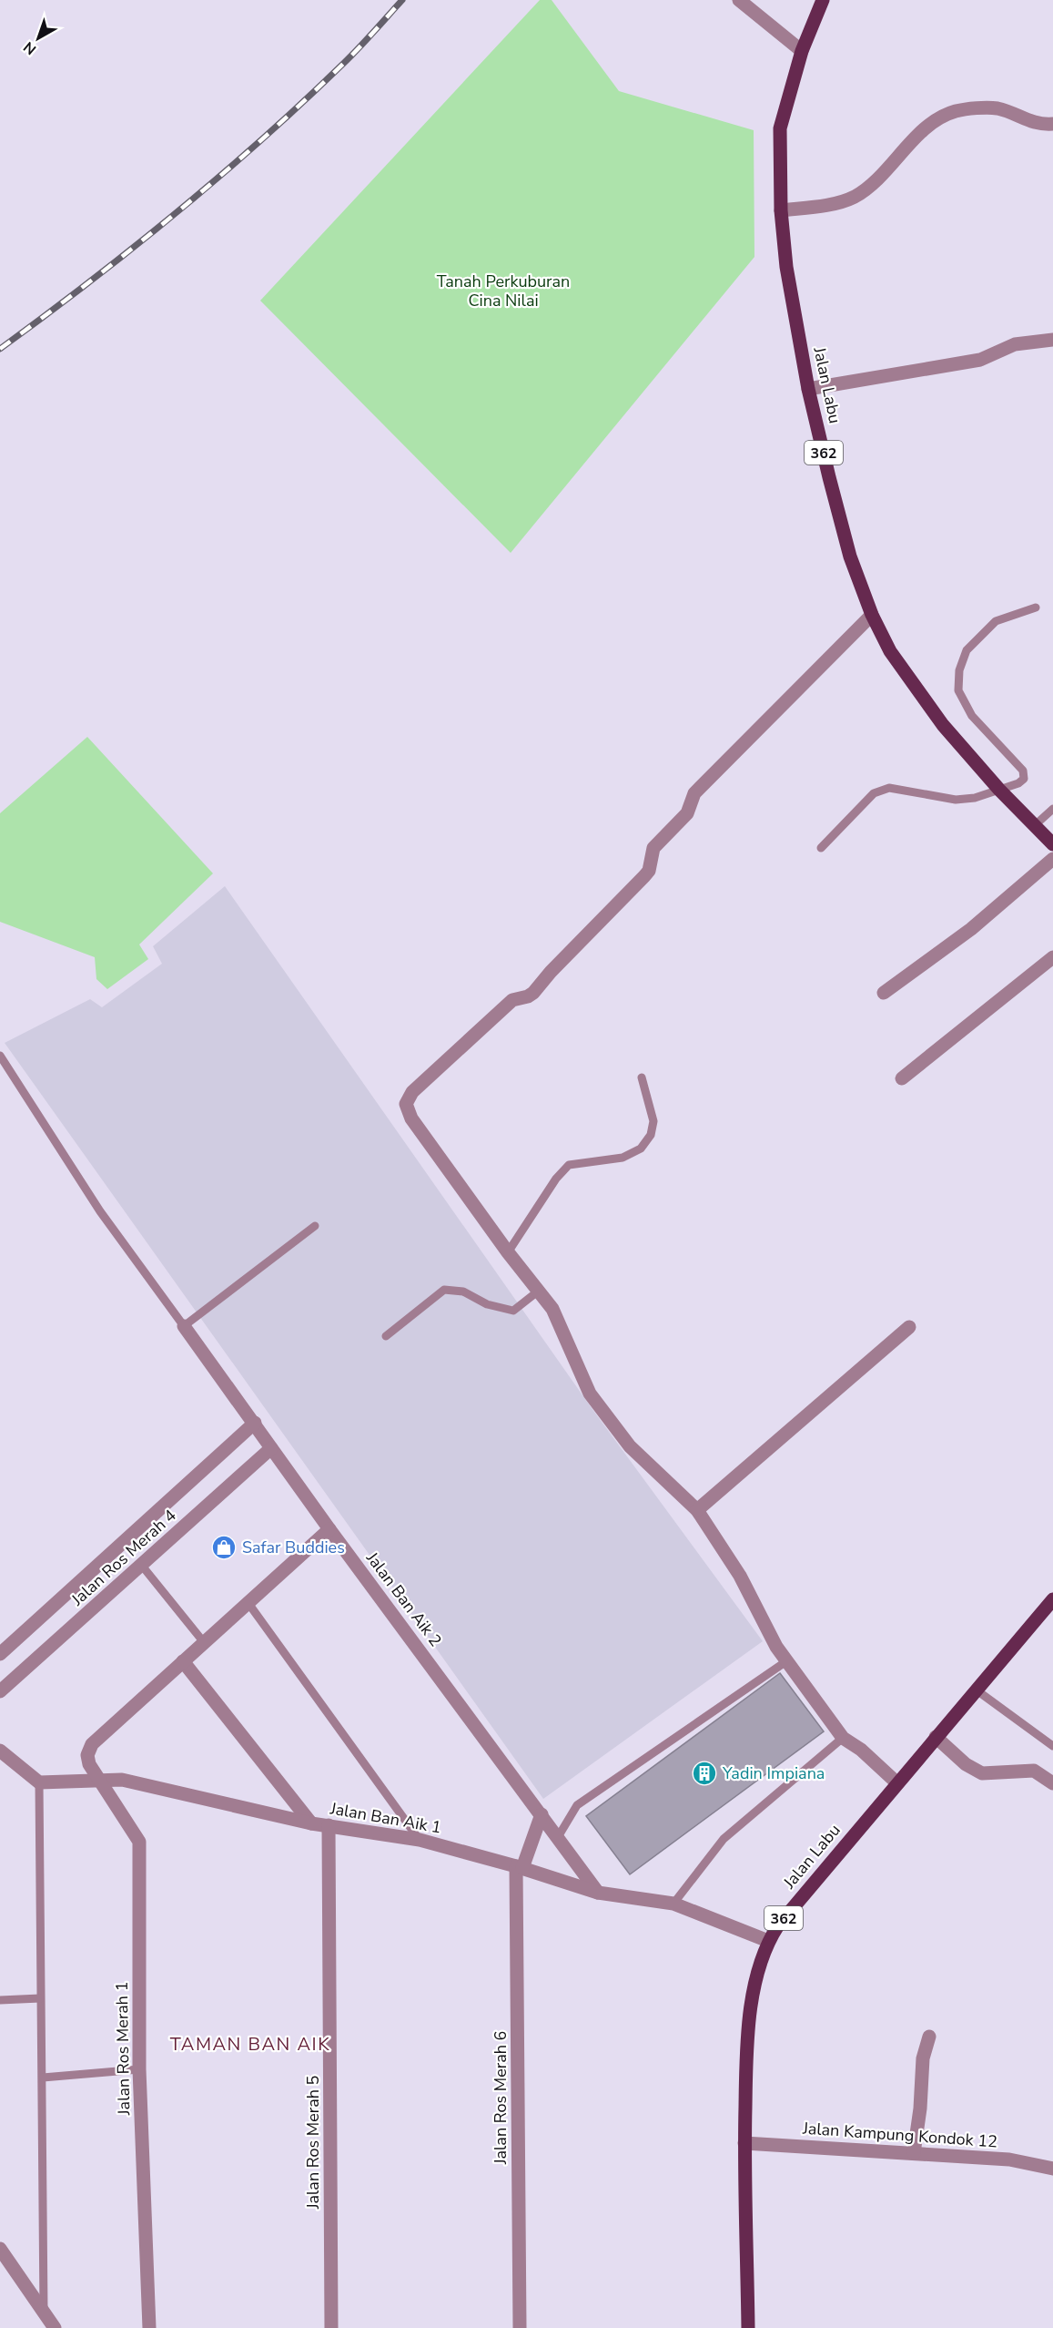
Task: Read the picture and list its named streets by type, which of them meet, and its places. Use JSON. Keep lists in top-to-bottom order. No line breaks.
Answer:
{"streets":{"main road":["Jalan Labu","362"],"street":["Jalan Ros Merah 4","Jalan Ban Aik 2","Jalan Ban Aik 1","Jalan Ros Merah 1","Jalan Ros Merah 6","Jalan Kampung Kondok 12","Jalan Ros Merah 5"]},"crossings":[["Jalan Labu","Jalan Ban Aik 1"],["Jalan Labu","Jalan Kampung Kondok 12"],["Jalan Ros Merah 4","Jalan Ban Aik 2"],["Jalan Ban Aik 2","Jalan Ban Aik 1"],["Jalan Ban Aik 2","Jalan Ros Merah 1"],["Jalan Ban Aik 1","Jalan Ros Merah 1"],["Jalan Ban Aik 1","Jalan Ros Merah 6"],["Jalan Ban Aik 1","Jalan Ros Merah 5"]],"districts":["TAMAN BAN AIK"],"parks":["Tanah Perkuburan Cina Nilai"],"places":{"shop":["Safar Buddies"],"building":["Yadin Impiana"]},"north":"bottom left"}
